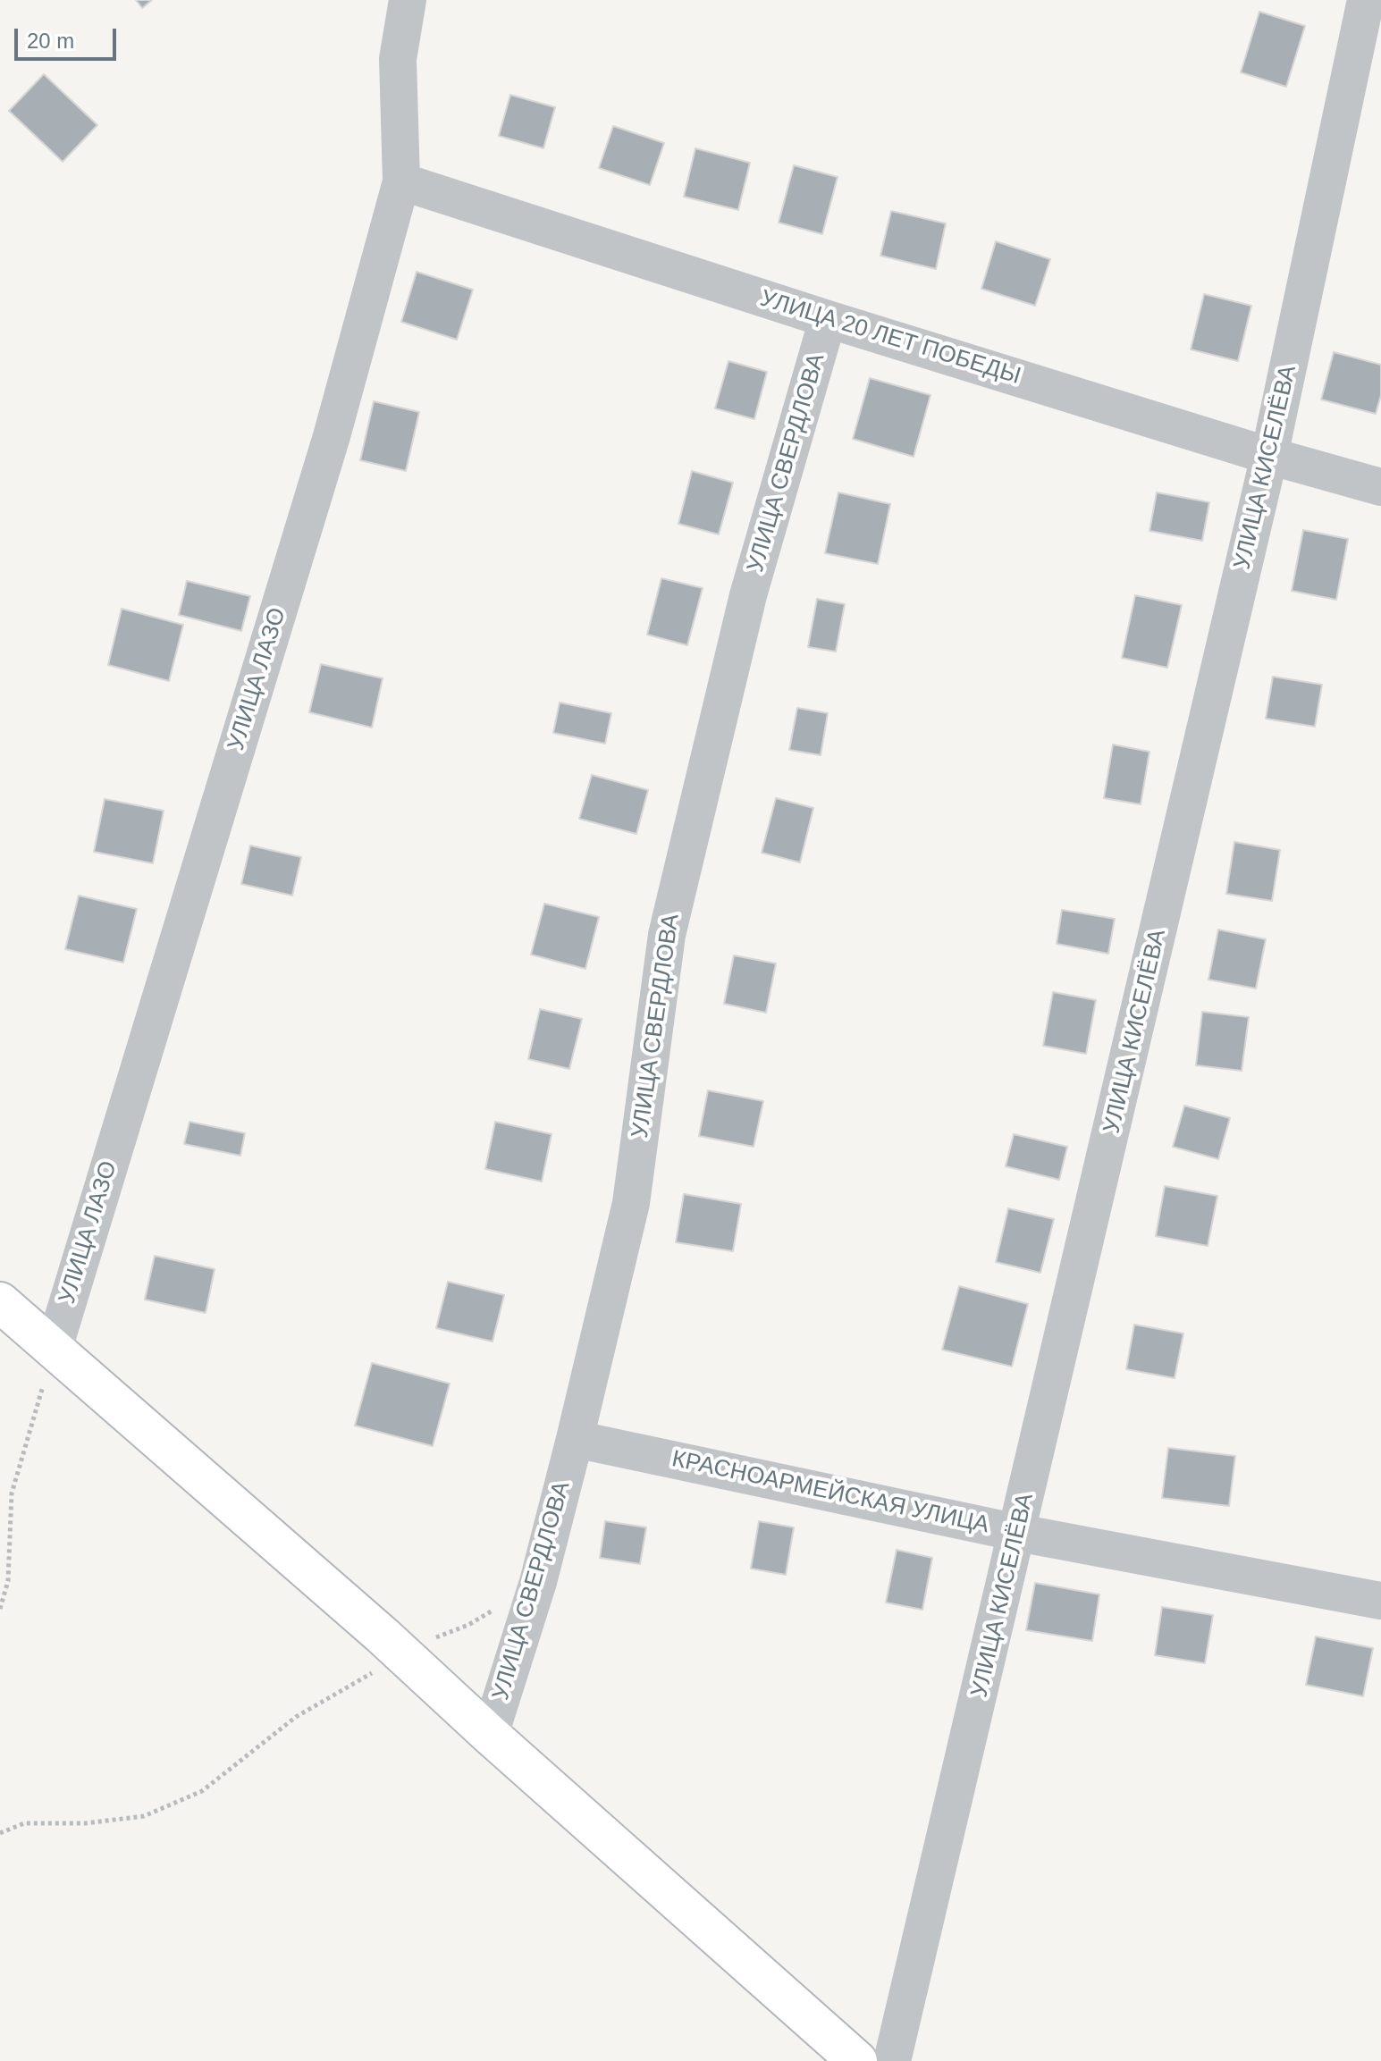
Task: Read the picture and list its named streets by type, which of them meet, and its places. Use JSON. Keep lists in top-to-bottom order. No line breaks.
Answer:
{"streets":{"street":["УЛИЦА 20 ЛЕТ ПОБЕДЫ","УЛИЦА СВЕРДЛОВА","УЛИЦА КИСЕЛЁВА","УЛИЦА ЛАЗО","КРАСНОАРМЕЙСКАЯ УЛИЦА"]},"crossings":[["УЛИЦА 20 ЛЕТ ПОБЕДЫ","УЛИЦА СВЕРДЛОВА"],["УЛИЦА 20 ЛЕТ ПОБЕДЫ","УЛИЦА КИСЕЛЁВА"],["УЛИЦА 20 ЛЕТ ПОБЕДЫ","УЛИЦА ЛАЗО"],["УЛИЦА СВЕРДЛОВА","КРАСНОАРМЕЙСКАЯ УЛИЦА"],["УЛИЦА КИСЕЛЁВА","КРАСНОАРМЕЙСКАЯ УЛИЦА"]],"scale_bar":"20 m"}
